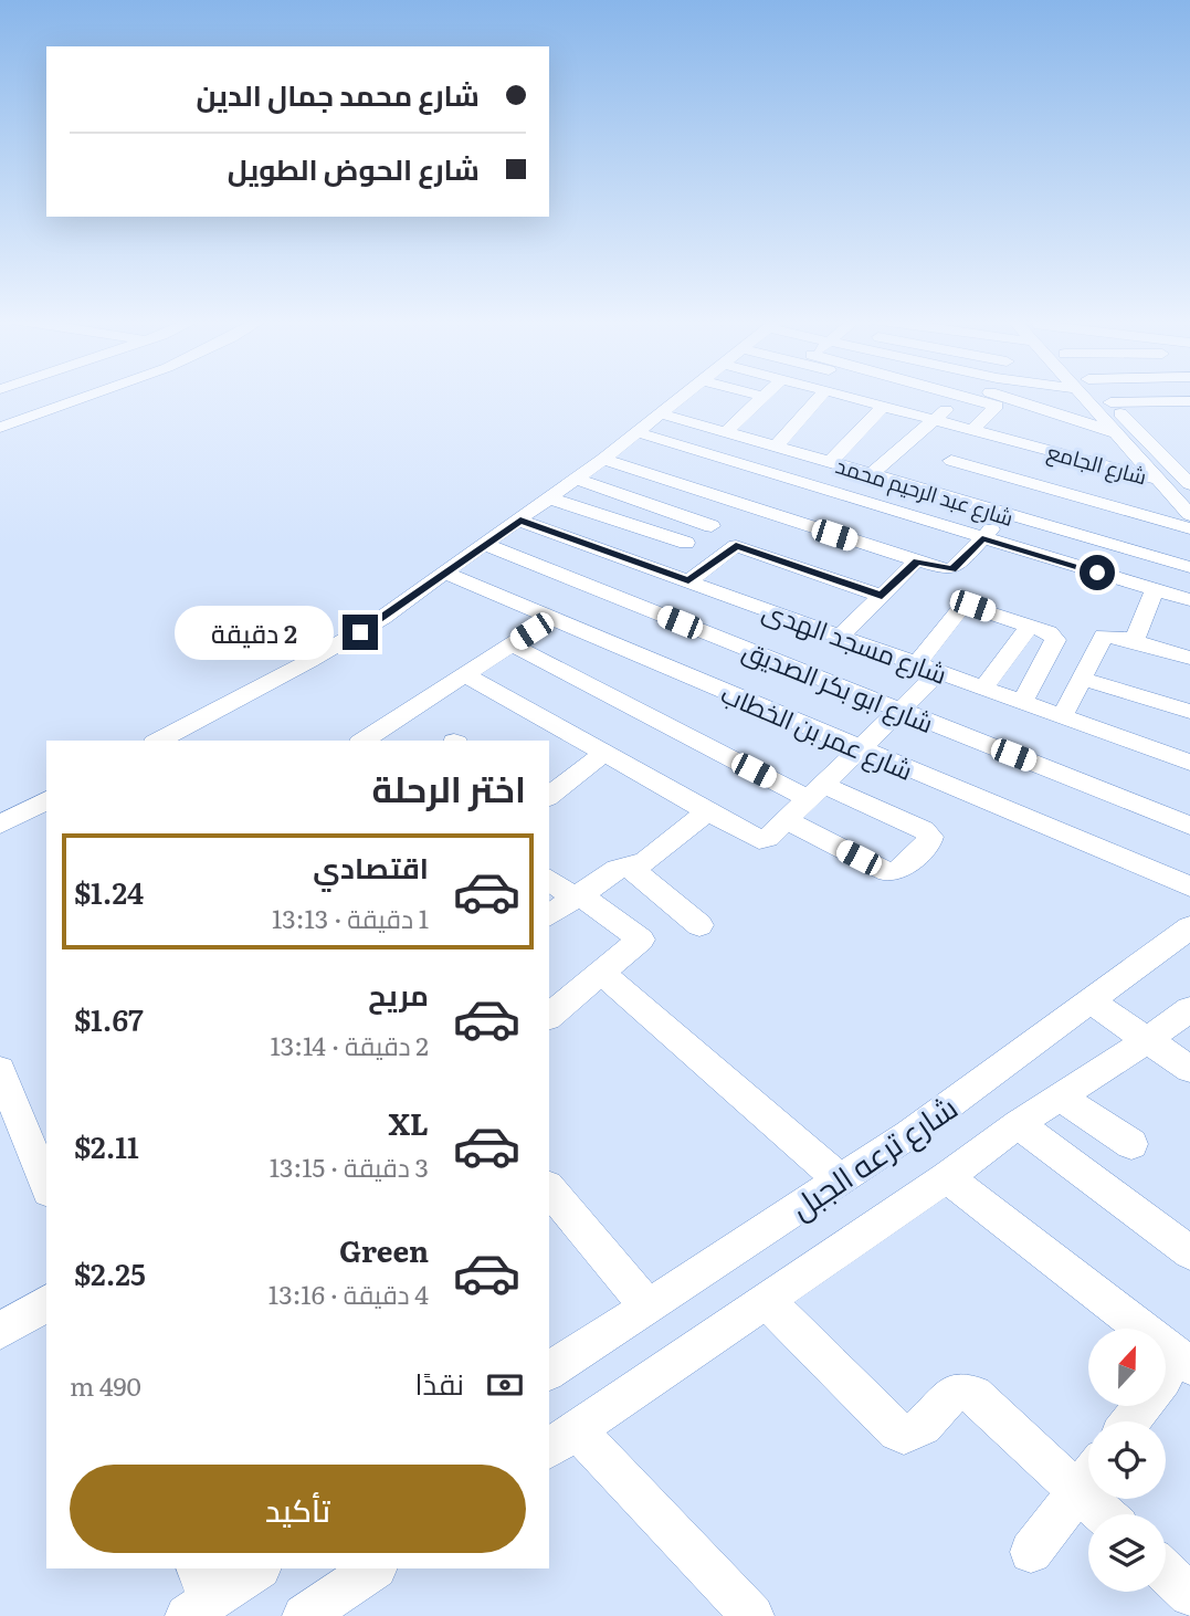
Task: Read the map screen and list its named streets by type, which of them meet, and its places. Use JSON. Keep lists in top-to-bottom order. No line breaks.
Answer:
{"streets":{"street":["شارع الجامع","شارع عبد الرحيم محمد","شارع مسجد الهدى","شارع ابو بكر الصديق","شارع عمر بن الخطاب","شارع ترعه الجبل"]},"north":"top","page":{"banner":["شارع محمد جمال الدين","شارع الحوض الطويل"],"bubble":"2 دقيقة","heading":"اختر الرحلة","list":[{"name":"اقتصادي","note":"1 دقيقة · 13:13","value":"$1.24"},{"name":"مريح","note":"2 دقيقة · 13:14","value":"$1.67"},{"name":"XL","note":"3 دقيقة · 13:15","value":"$2.11"},{"name":"Green","note":"4 دقيقة · 13:16","value":"$2.25"}],"pay":["نقدًا","490 m"],"buttons":"تأكيد"}}
